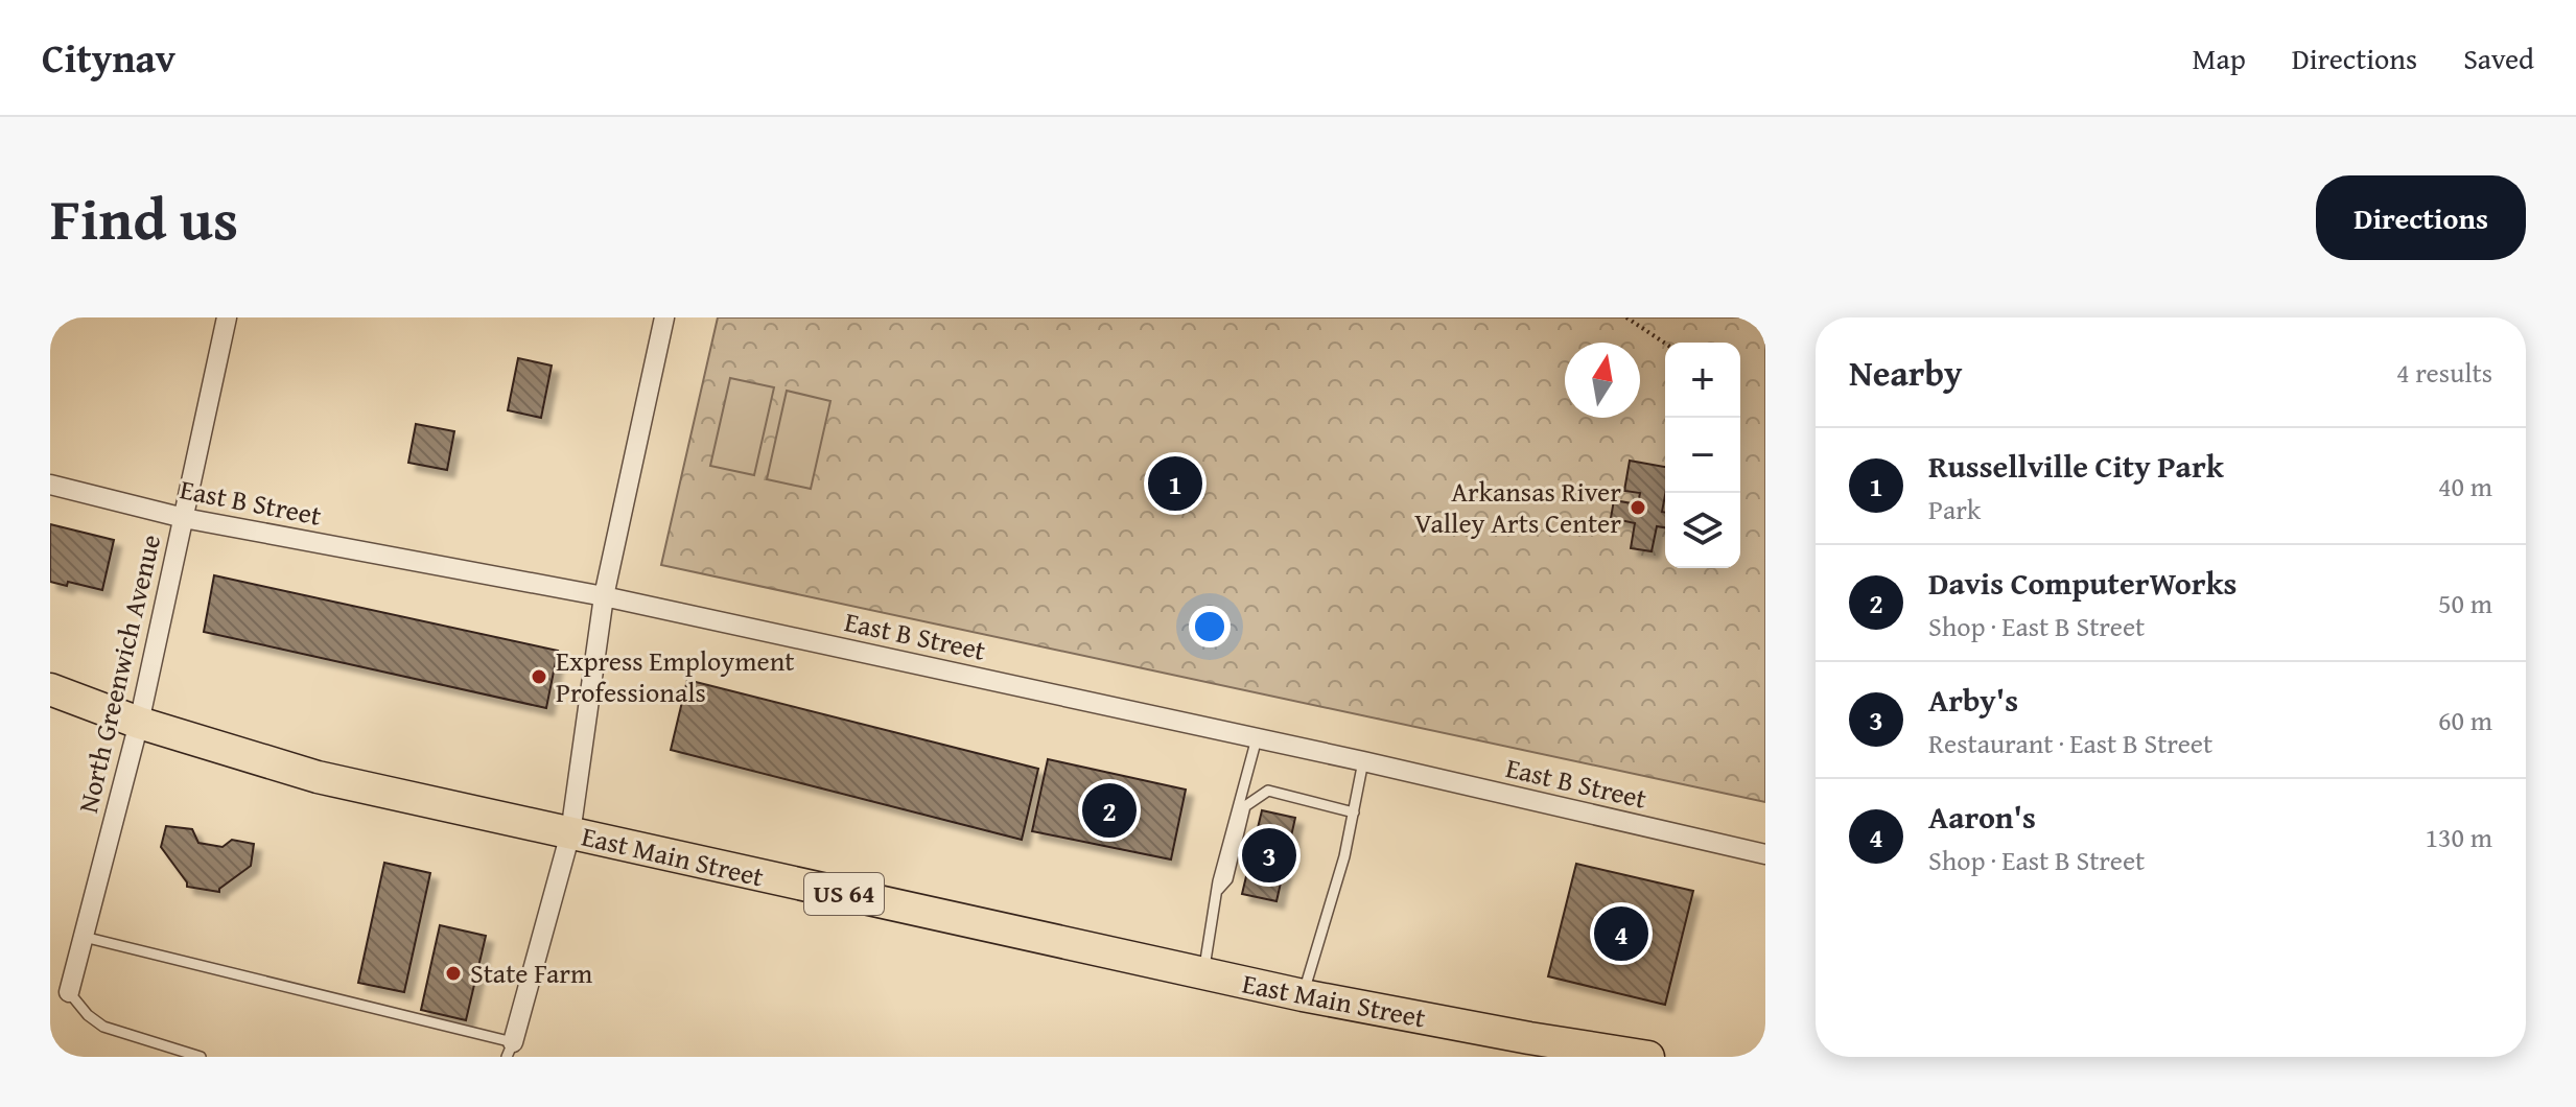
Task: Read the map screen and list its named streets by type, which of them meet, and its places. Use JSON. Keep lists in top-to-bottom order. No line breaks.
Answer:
{"streets":{"main road":["East Main Street","US 64"],"street":["East B Street","North Greenwich Avenue"]},"crossings":[["East B Street","North Greenwich Avenue"],["North Greenwich Avenue","East Main Street"]],"places":["Arkansas River Valley Arts Center","Express Employment Professionals","State Farm"],"north":"top","page":{"header":"Citynav","nav":["Map","Directions","Saved"],"title":"Find us","buttons":"Directions","heading":["Nearby","4 results"],"map_buttons":["+","−"],"list":[{"mark":"1","name":"Russellville City Park","note":"Park","value":"40 m"},{"mark":"2","name":"Davis ComputerWorks","note":"Shop · East B Street","value":"50 m"},{"mark":"3","name":"Arby's","note":"Restaurant · East B Street","value":"60 m"},{"mark":"4","name":"Aaron's","note":"Shop · East B Street","value":"130 m"}],"pins":["1","2","3","4"]}}
